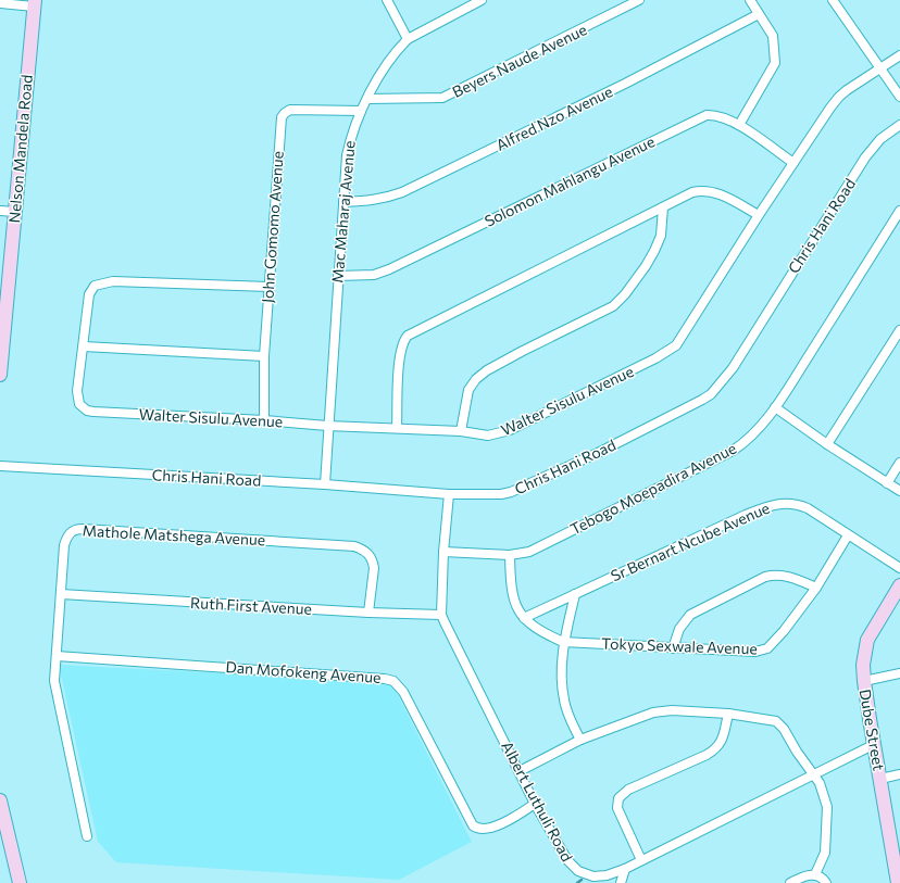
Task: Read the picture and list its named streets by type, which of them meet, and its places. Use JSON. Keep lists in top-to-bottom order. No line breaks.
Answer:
{"streets":{"street":["Beyers Naude Avenue","Alfred Nzo Avenue","Nelson Mandela Road","Solomon Mahlangu Avenue","Mac Maharaj Avenue","Chris Hani Road","John Gomomo Avenue","Walter Sisulu Avenue","Tebogo Moepadira Avenue","Mathole Matshega Avenue","Sr Bernart Ncube Avenue","Ruth First Avenue","Tokyo Sexwale Avenue","Dan Mofokeng Avenue","Dube Street","Albert Luthuli Road"]},"crossings":[["Beyers Naude Avenue","Mac Maharaj Avenue"],["Alfred Nzo Avenue","Mac Maharaj Avenue"],["Solomon Mahlangu Avenue","Mac Maharaj Avenue"],["Solomon Mahlangu Avenue","Walter Sisulu Avenue"],["Mac Maharaj Avenue","Chris Hani Road"],["Mac Maharaj Avenue","John Gomomo Avenue"],["Mac Maharaj Avenue","Walter Sisulu Avenue"],["Chris Hani Road","Albert Luthuli Road"],["John Gomomo Avenue","Walter Sisulu Avenue"],["Tebogo Moepadira Avenue","Tokyo Sexwale Avenue"],["Tebogo Moepadira Avenue","Albert Luthuli Road"],["Mathole Matshega Avenue","Ruth First Avenue"],["Mathole Matshega Avenue","Dan Mofokeng Avenue"],["Sr Bernart Ncube Avenue","Tokyo Sexwale Avenue"],["Ruth First Avenue","Albert Luthuli Road"],["Dan Mofokeng Avenue","Albert Luthuli Road"],["Dube Street","Albert Luthuli Road"]]}
